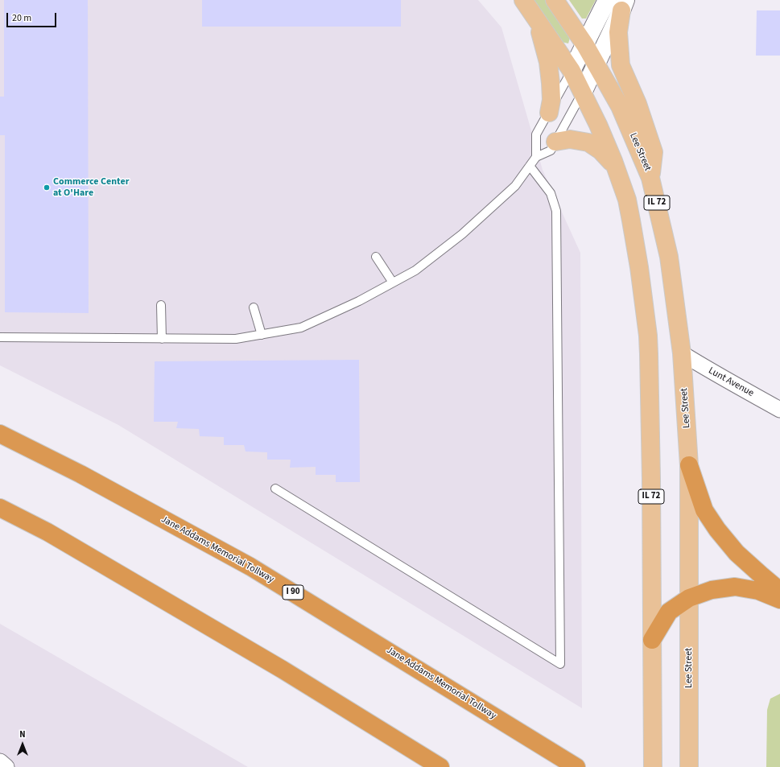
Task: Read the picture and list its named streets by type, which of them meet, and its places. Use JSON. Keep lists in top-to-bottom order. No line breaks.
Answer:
{"streets":{"highway":["Jane Addams Memorial Tollway","I 90"],"main road":["Lee Street","IL 72"],"street":["Lunt Avenue"]},"crossings":[["Lee Street","IL 72"],["Lee Street","Lunt Avenue"]],"places":["Commerce Center at O'Hare"],"scale_bar":"20 m","north":"top"}
